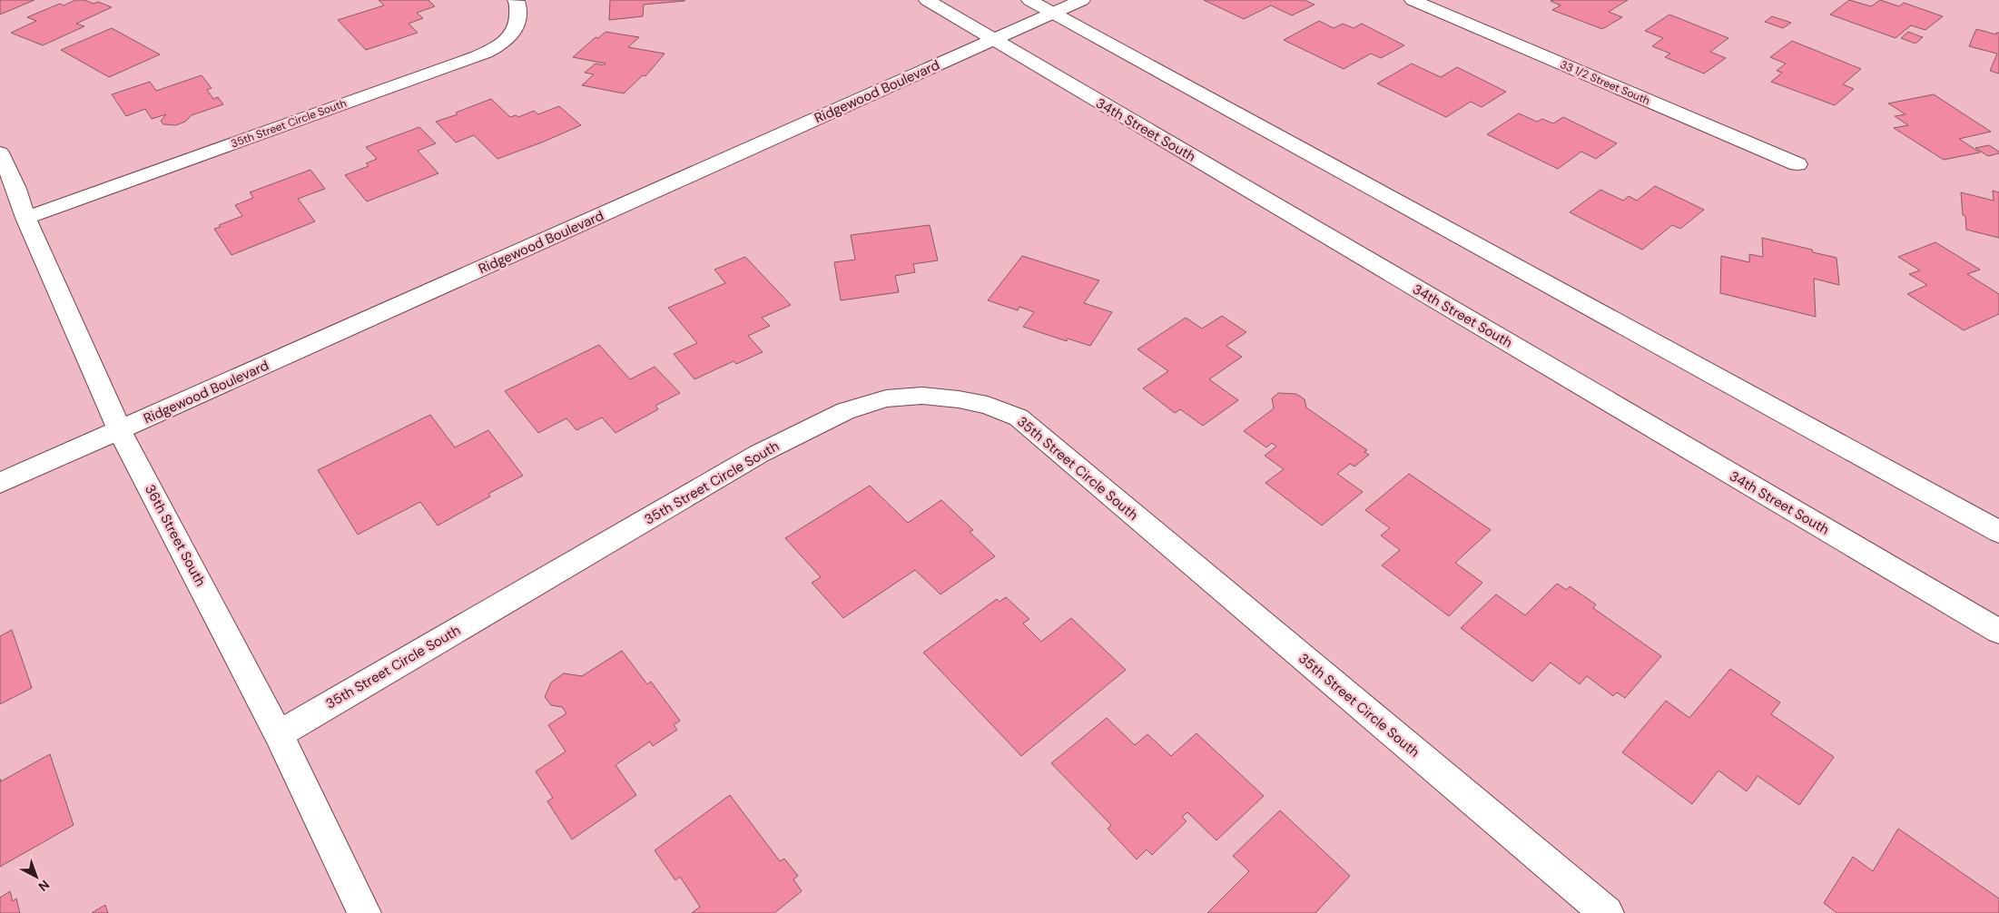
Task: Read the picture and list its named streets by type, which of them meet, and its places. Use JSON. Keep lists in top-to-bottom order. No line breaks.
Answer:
{"streets":{"street":["33 1/2 Street South","Ridgewood Boulevard","35th Street Circle South","34th Street South","36th Street South"]},"crossings":[["Ridgewood Boulevard","34th Street South"],["Ridgewood Boulevard","36th Street South"],["35th Street Circle South","36th Street South"]],"north":"bottom right"}
